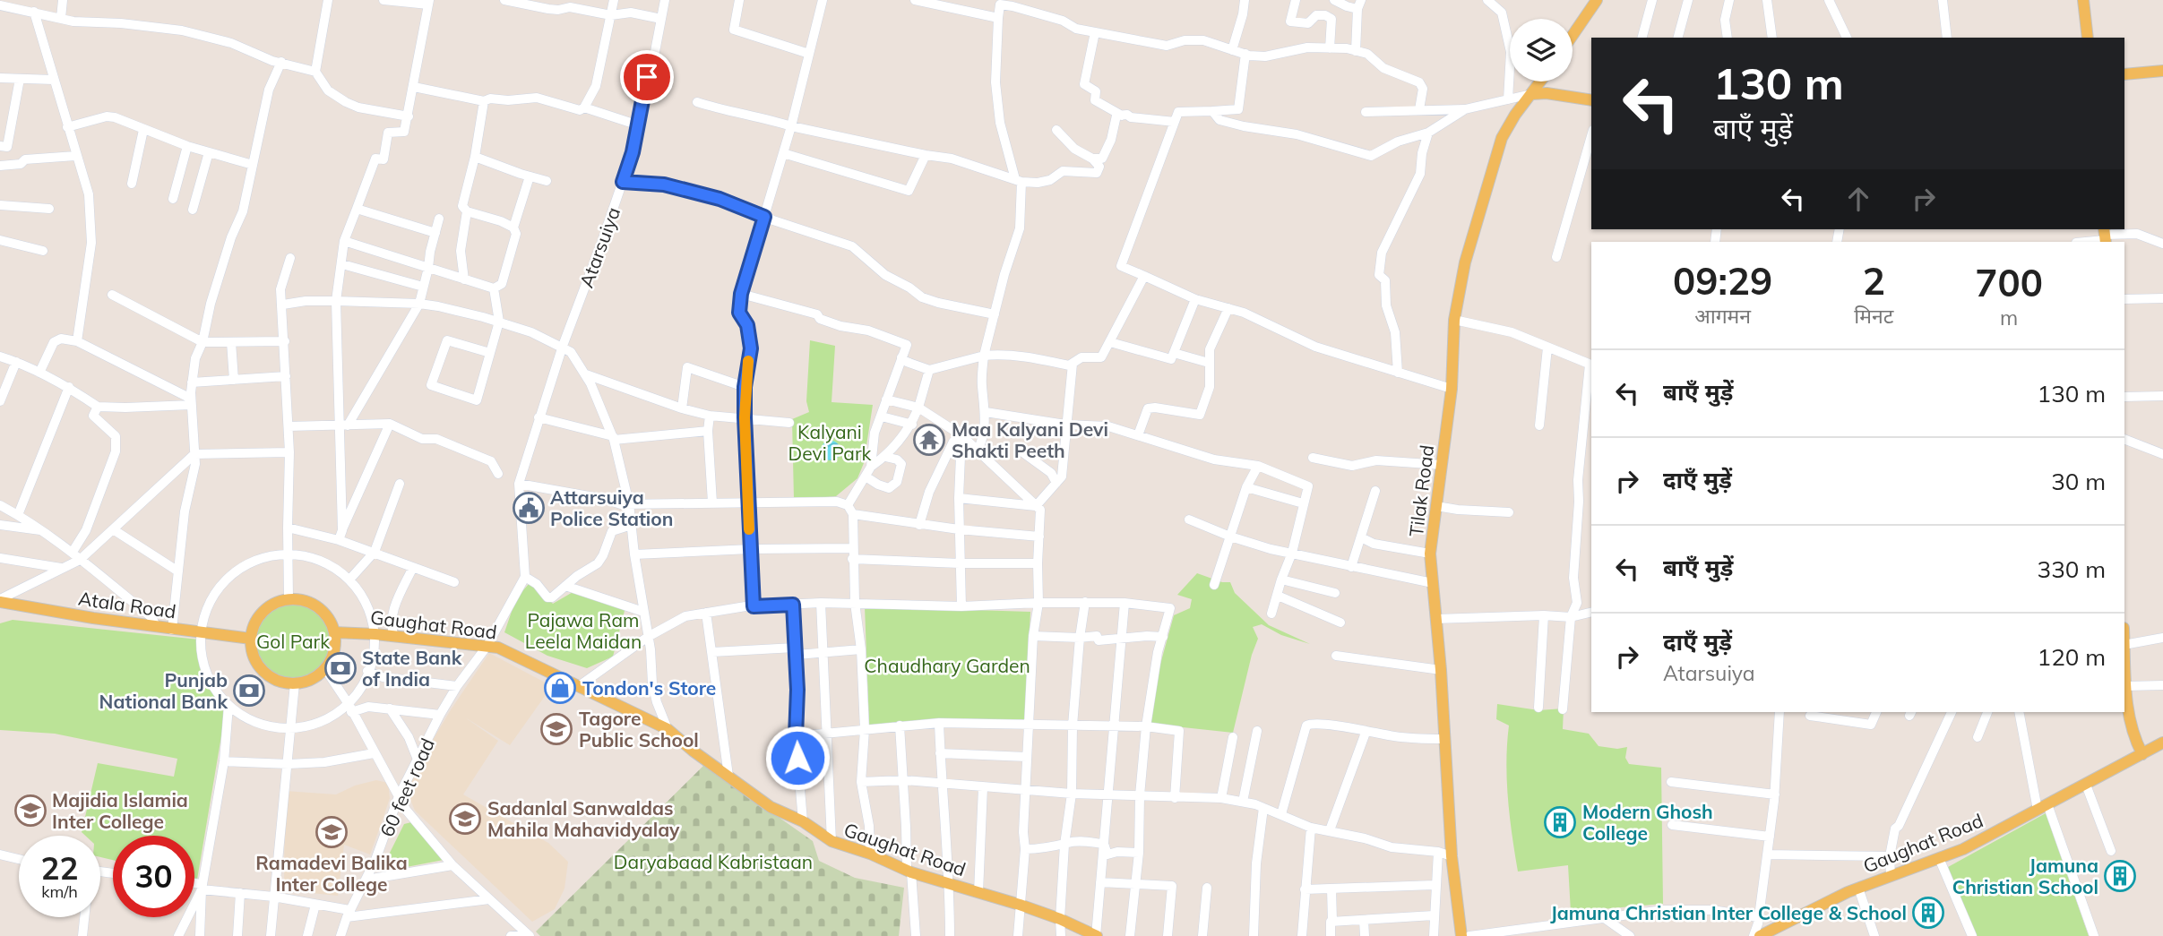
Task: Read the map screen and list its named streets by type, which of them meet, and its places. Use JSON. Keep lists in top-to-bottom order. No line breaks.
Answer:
{"streets":{"main road":["Tilak Road","Atala Road","Gaughat Road"],"street":["Atarsuiya","60 feet road"]},"crossings":[["Atala Road","Gaughat Road"],["Gaughat Road","60 feet road"]],"parks":["Kalyani Devi Park","Pajawa Ram Leela Maidan","Gol Park","Chaudhary Garden","Daryabaad Kabristaan"],"places":{"temple":["Maa Kalyani Devi Shakti Peeth"],"public building":["Attarsuiya Police Station"],"bank":["State Bank of India","Punjab National Bank"],"shop":["Tondon's Store"],"school or university":["Tagore Public School","Majidia Islamia Inter College","Sadanlal Sanwaldas Mahila Mahavidyalay","Ramadevi Balika Inter College"],"building":["Modern Ghosh College","Jamuna Christian School","Jamuna Christian Inter College & School"]},"page":{"turn":["130 m","बाएँ मुड़ें"],"eta":["09:29","आगमन","2","मिनट","700","m"],"list":[{"name":"बाएँ मुड़ें","value":"130 m"},{"name":"दाएँ मुड़ें","value":"30 m"},{"name":"बाएँ मुड़ें","value":"330 m"},{"name":"दाएँ मुड़ें","note":"Atarsuiya","value":"120 m"}],"speed":"22 km/h","limit":"30"}}
